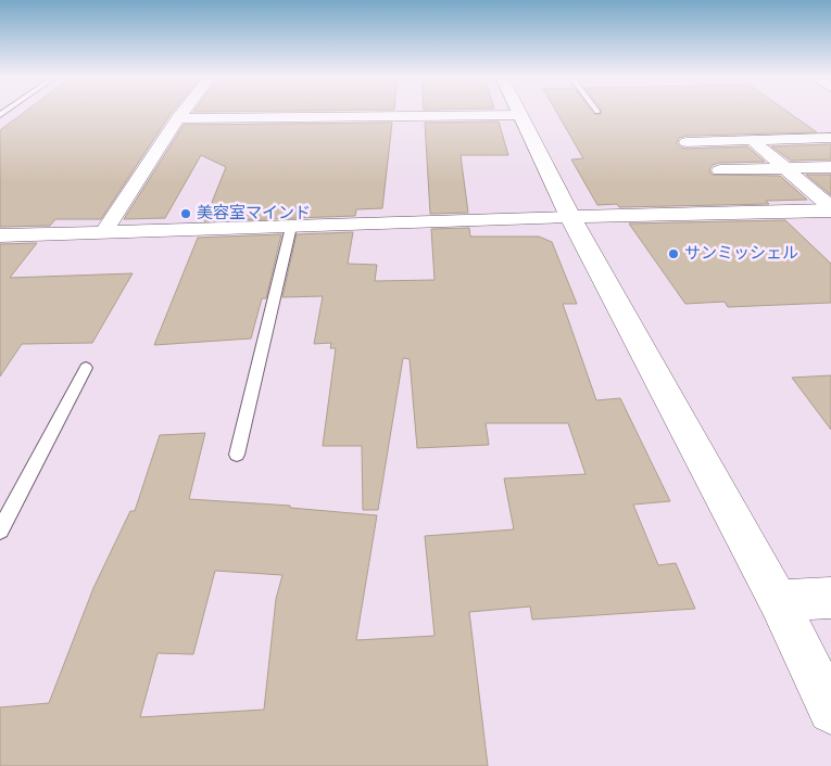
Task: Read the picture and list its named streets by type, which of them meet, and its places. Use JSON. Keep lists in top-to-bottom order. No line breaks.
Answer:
{"places":["美容室マインド","サンミッシェル"]}
